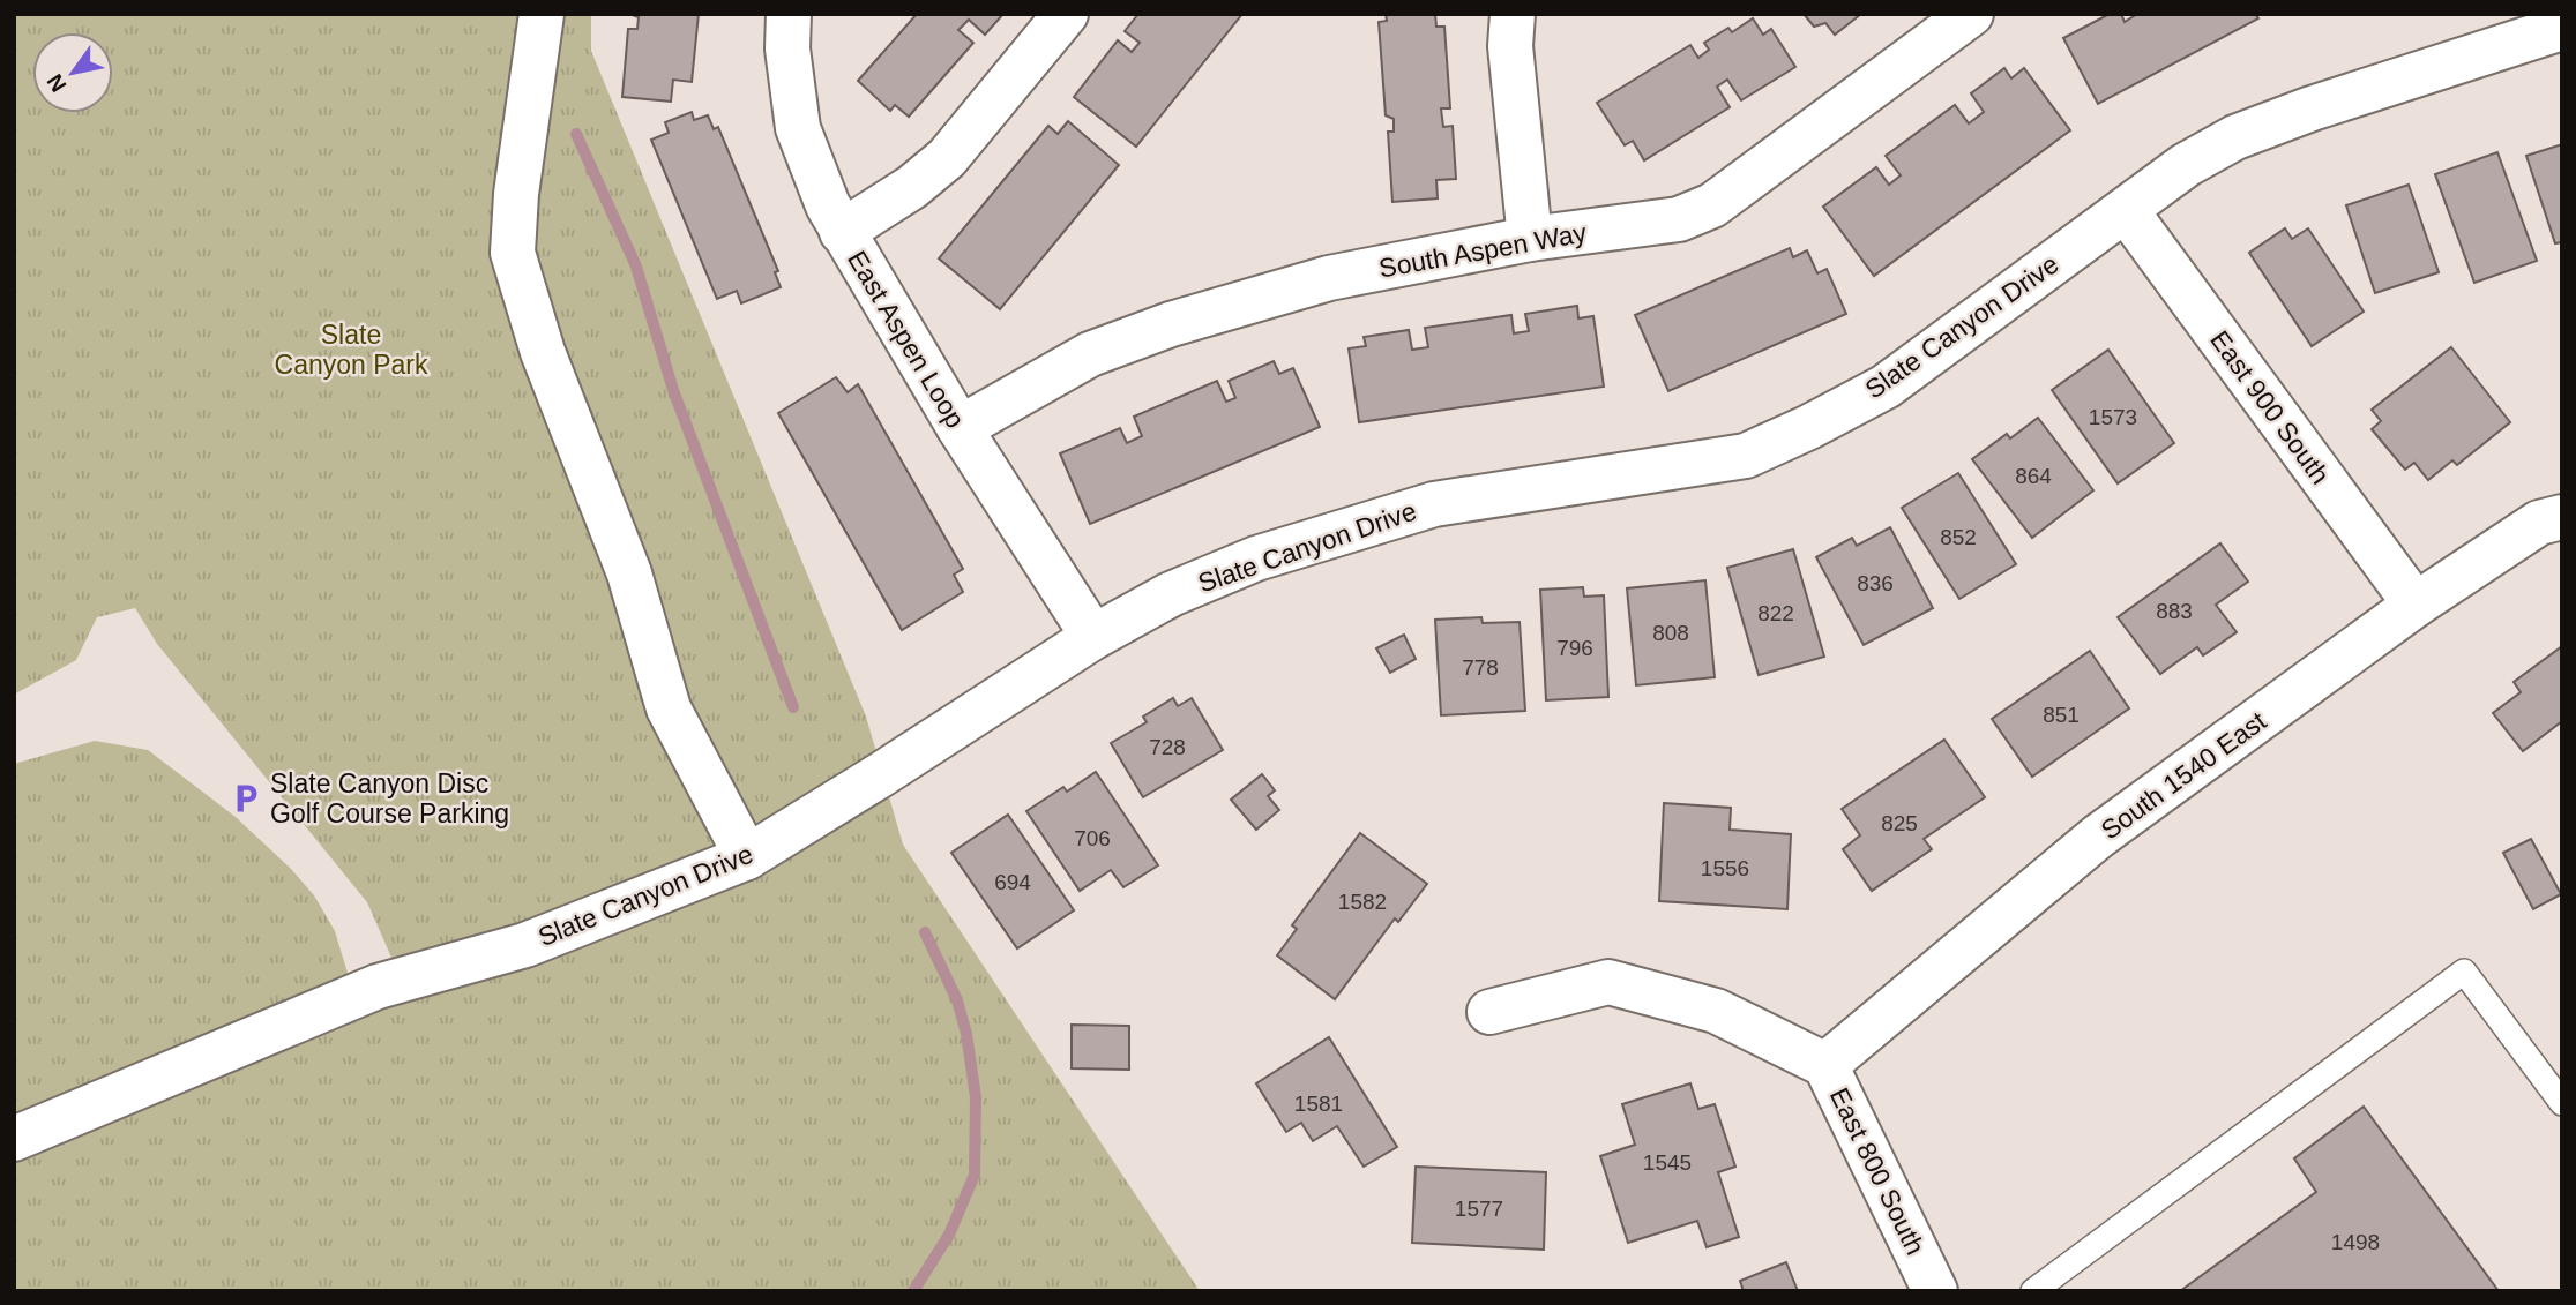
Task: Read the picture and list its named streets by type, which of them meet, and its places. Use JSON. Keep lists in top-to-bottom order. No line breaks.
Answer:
{"streets":{"street":["South Aspen Way","Slate Canyon Drive","East Aspen Loop","East 900 South","South 1540 East","East 800 South"]},"crossings":[["South Aspen Way","East Aspen Loop"],["Slate Canyon Drive","East Aspen Loop"],["Slate Canyon Drive","East 900 South"],["East 900 South","South 1540 East"],["South 1540 East","East 800 South"]],"parks":["Slate Canyon Park"],"places":{"parking":["Slate Canyon Disc Golf Course Parking"]},"house_numbers":["1573","864","852","836","883","822","808","796","778","851","728","825","706","1556","694","1582","1581","1545","1577","1498"],"north":"bottom left"}
